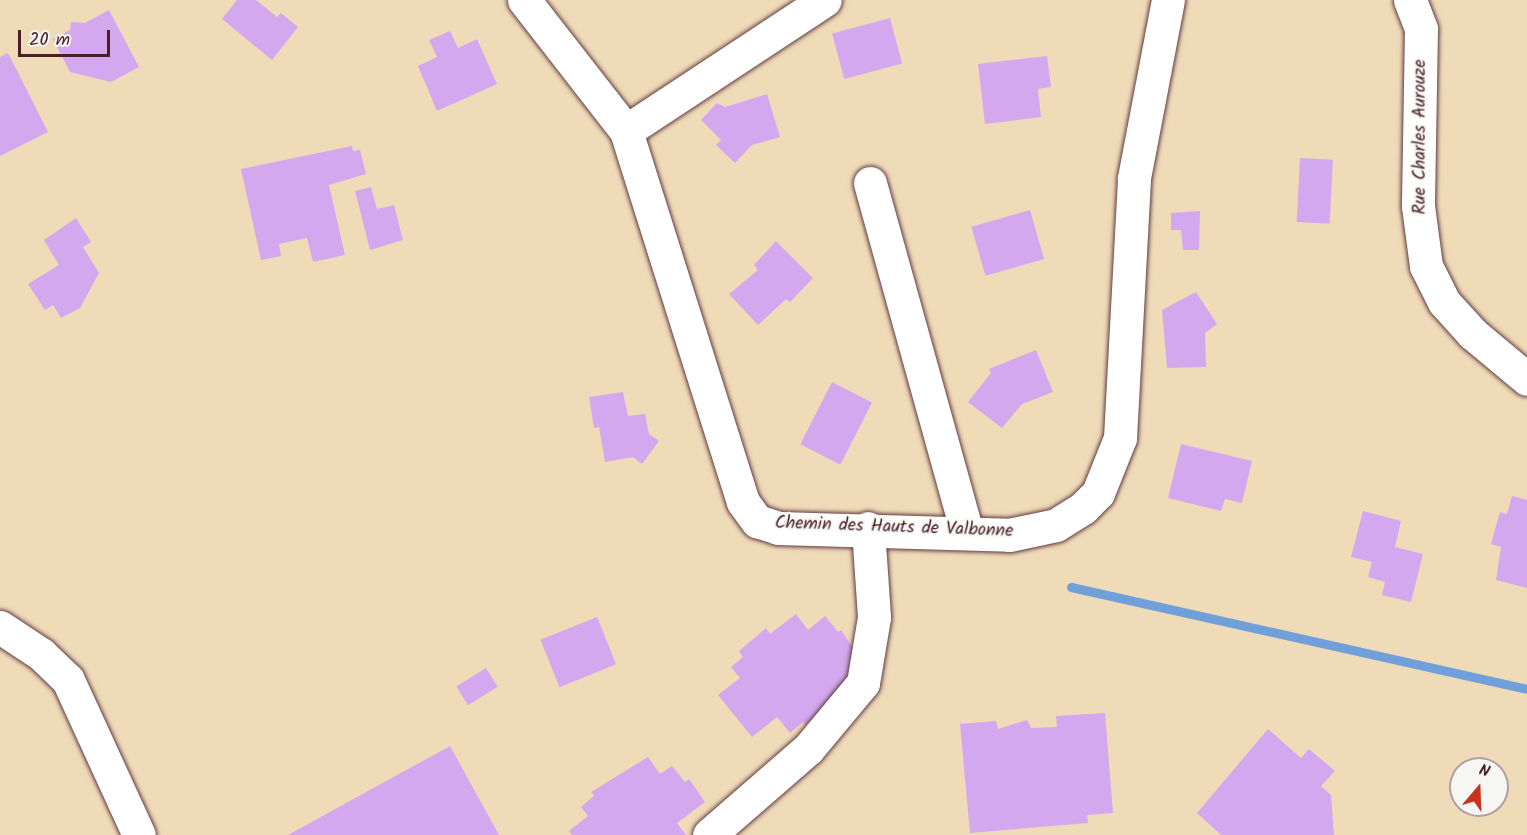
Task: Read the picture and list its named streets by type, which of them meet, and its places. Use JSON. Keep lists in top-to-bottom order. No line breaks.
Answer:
{"streets":{"street":["Rue Charles Aurouze","Chemin des Hauts de Valbonne"]},"scale_bar":"20 m","north":"top"}
